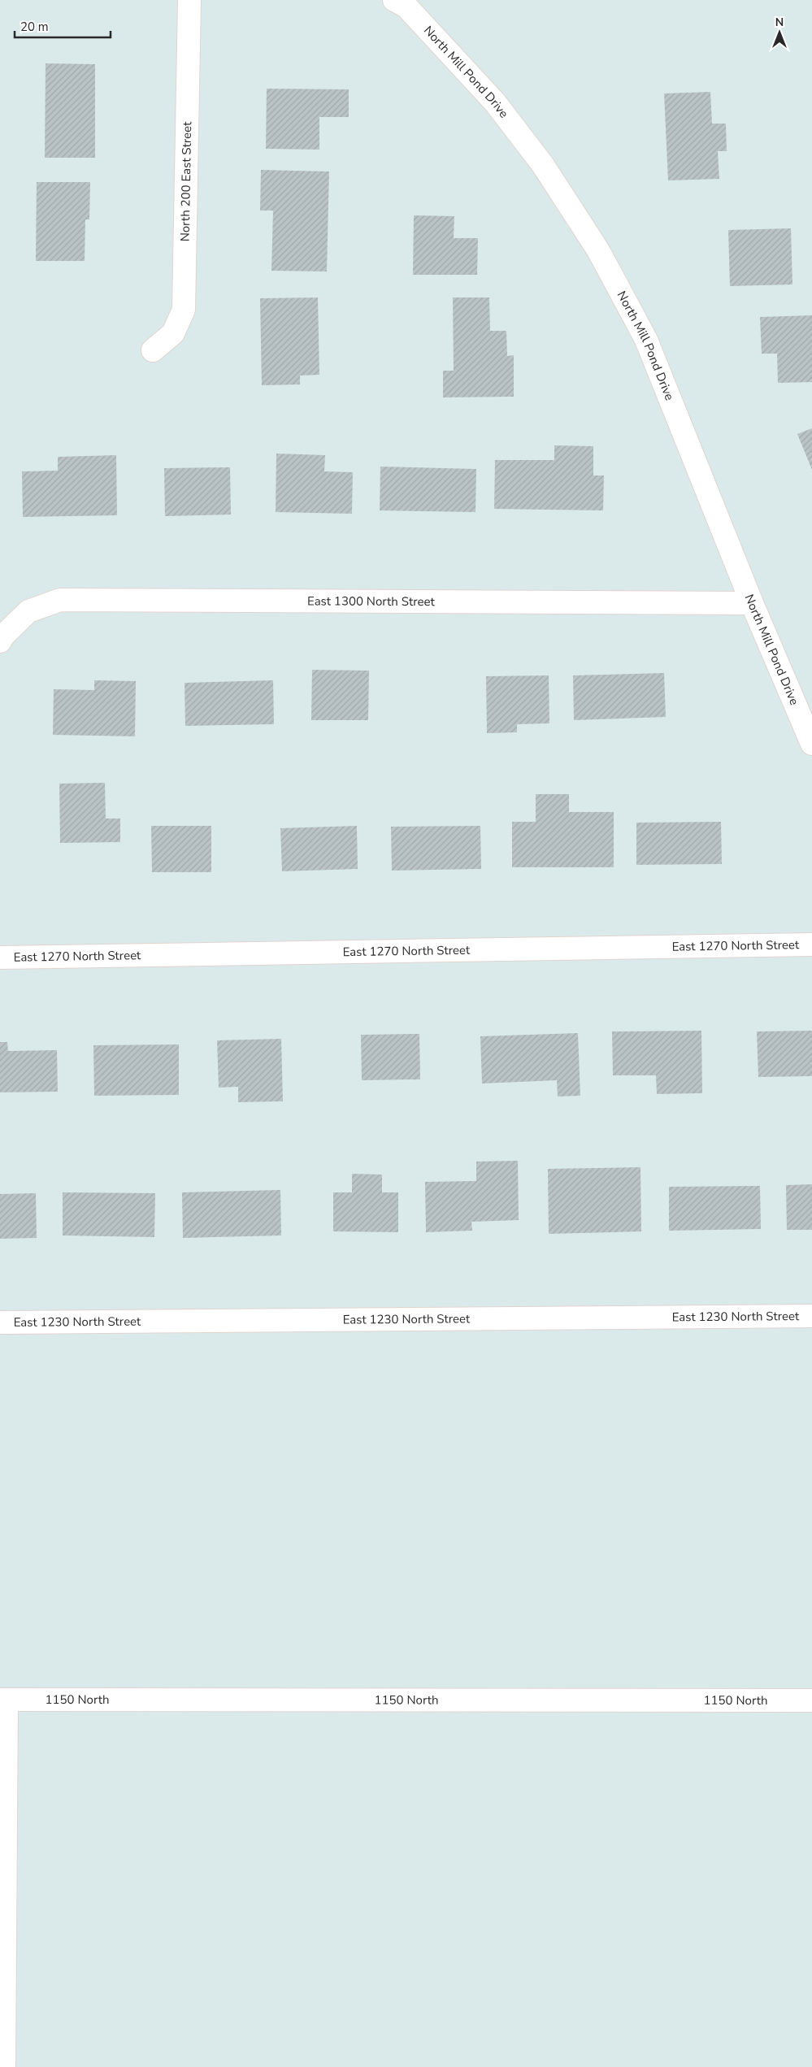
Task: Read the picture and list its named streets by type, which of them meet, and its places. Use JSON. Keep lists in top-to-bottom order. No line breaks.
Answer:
{"streets":{"street":["North Mill Pond Drive","North 200 East Street","East 1300 North Street","East 1270 North Street","East 1230 North Street","1150 North"]},"crossings":[["North Mill Pond Drive","East 1300 North Street"]],"scale_bar":"20 m","north":"top"}
